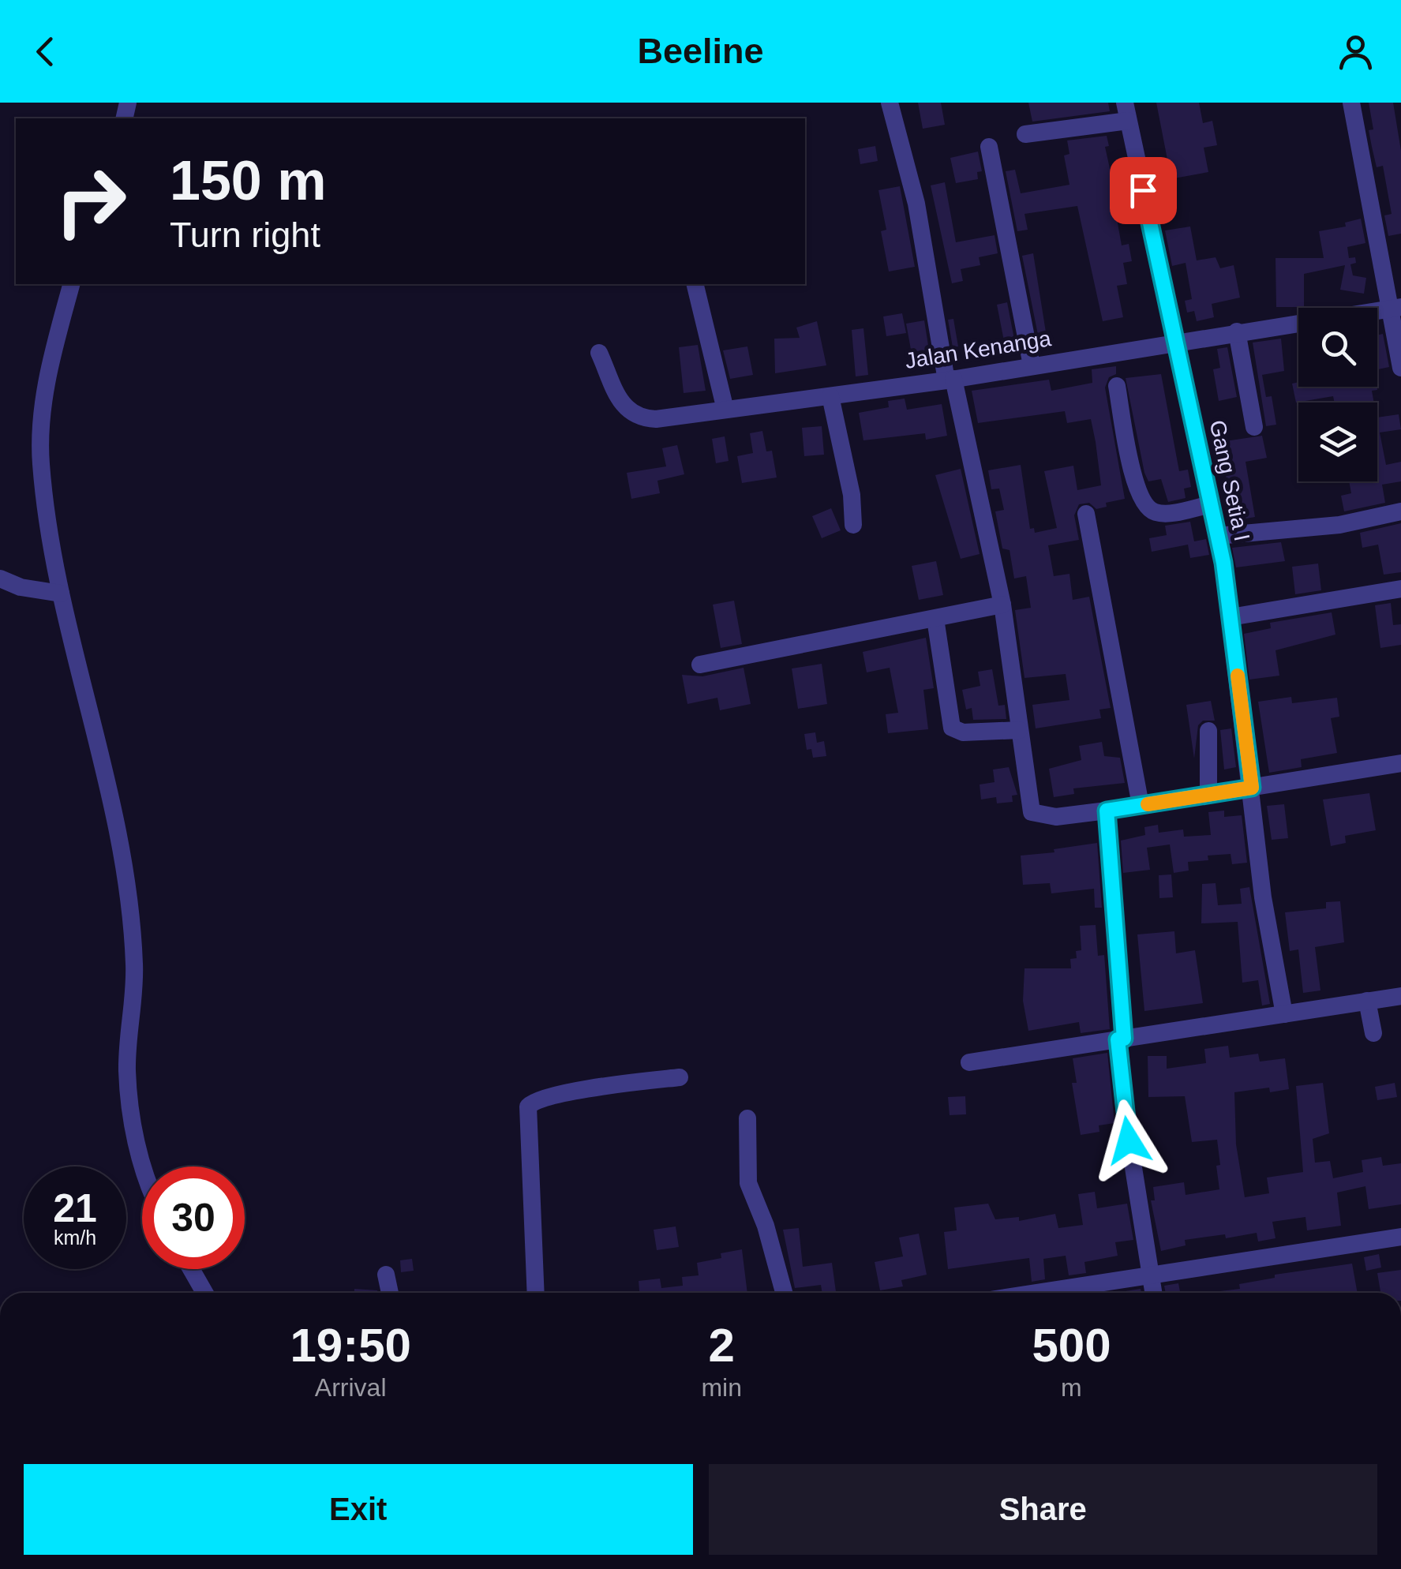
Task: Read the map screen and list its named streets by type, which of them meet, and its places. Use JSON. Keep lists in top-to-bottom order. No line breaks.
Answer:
{"streets":{"street":["Jalan Kenanga","Gang Setia I"]},"crossings":[["Jalan Kenanga","Gang Setia I"]],"page":{"header":"Beeline","turn":["150 m","Turn right"],"speed":"21 km/h","limit":"30","eta":["19:50","Arrival","2","min","500","m"],"buttons":["Exit","Share"]}}
